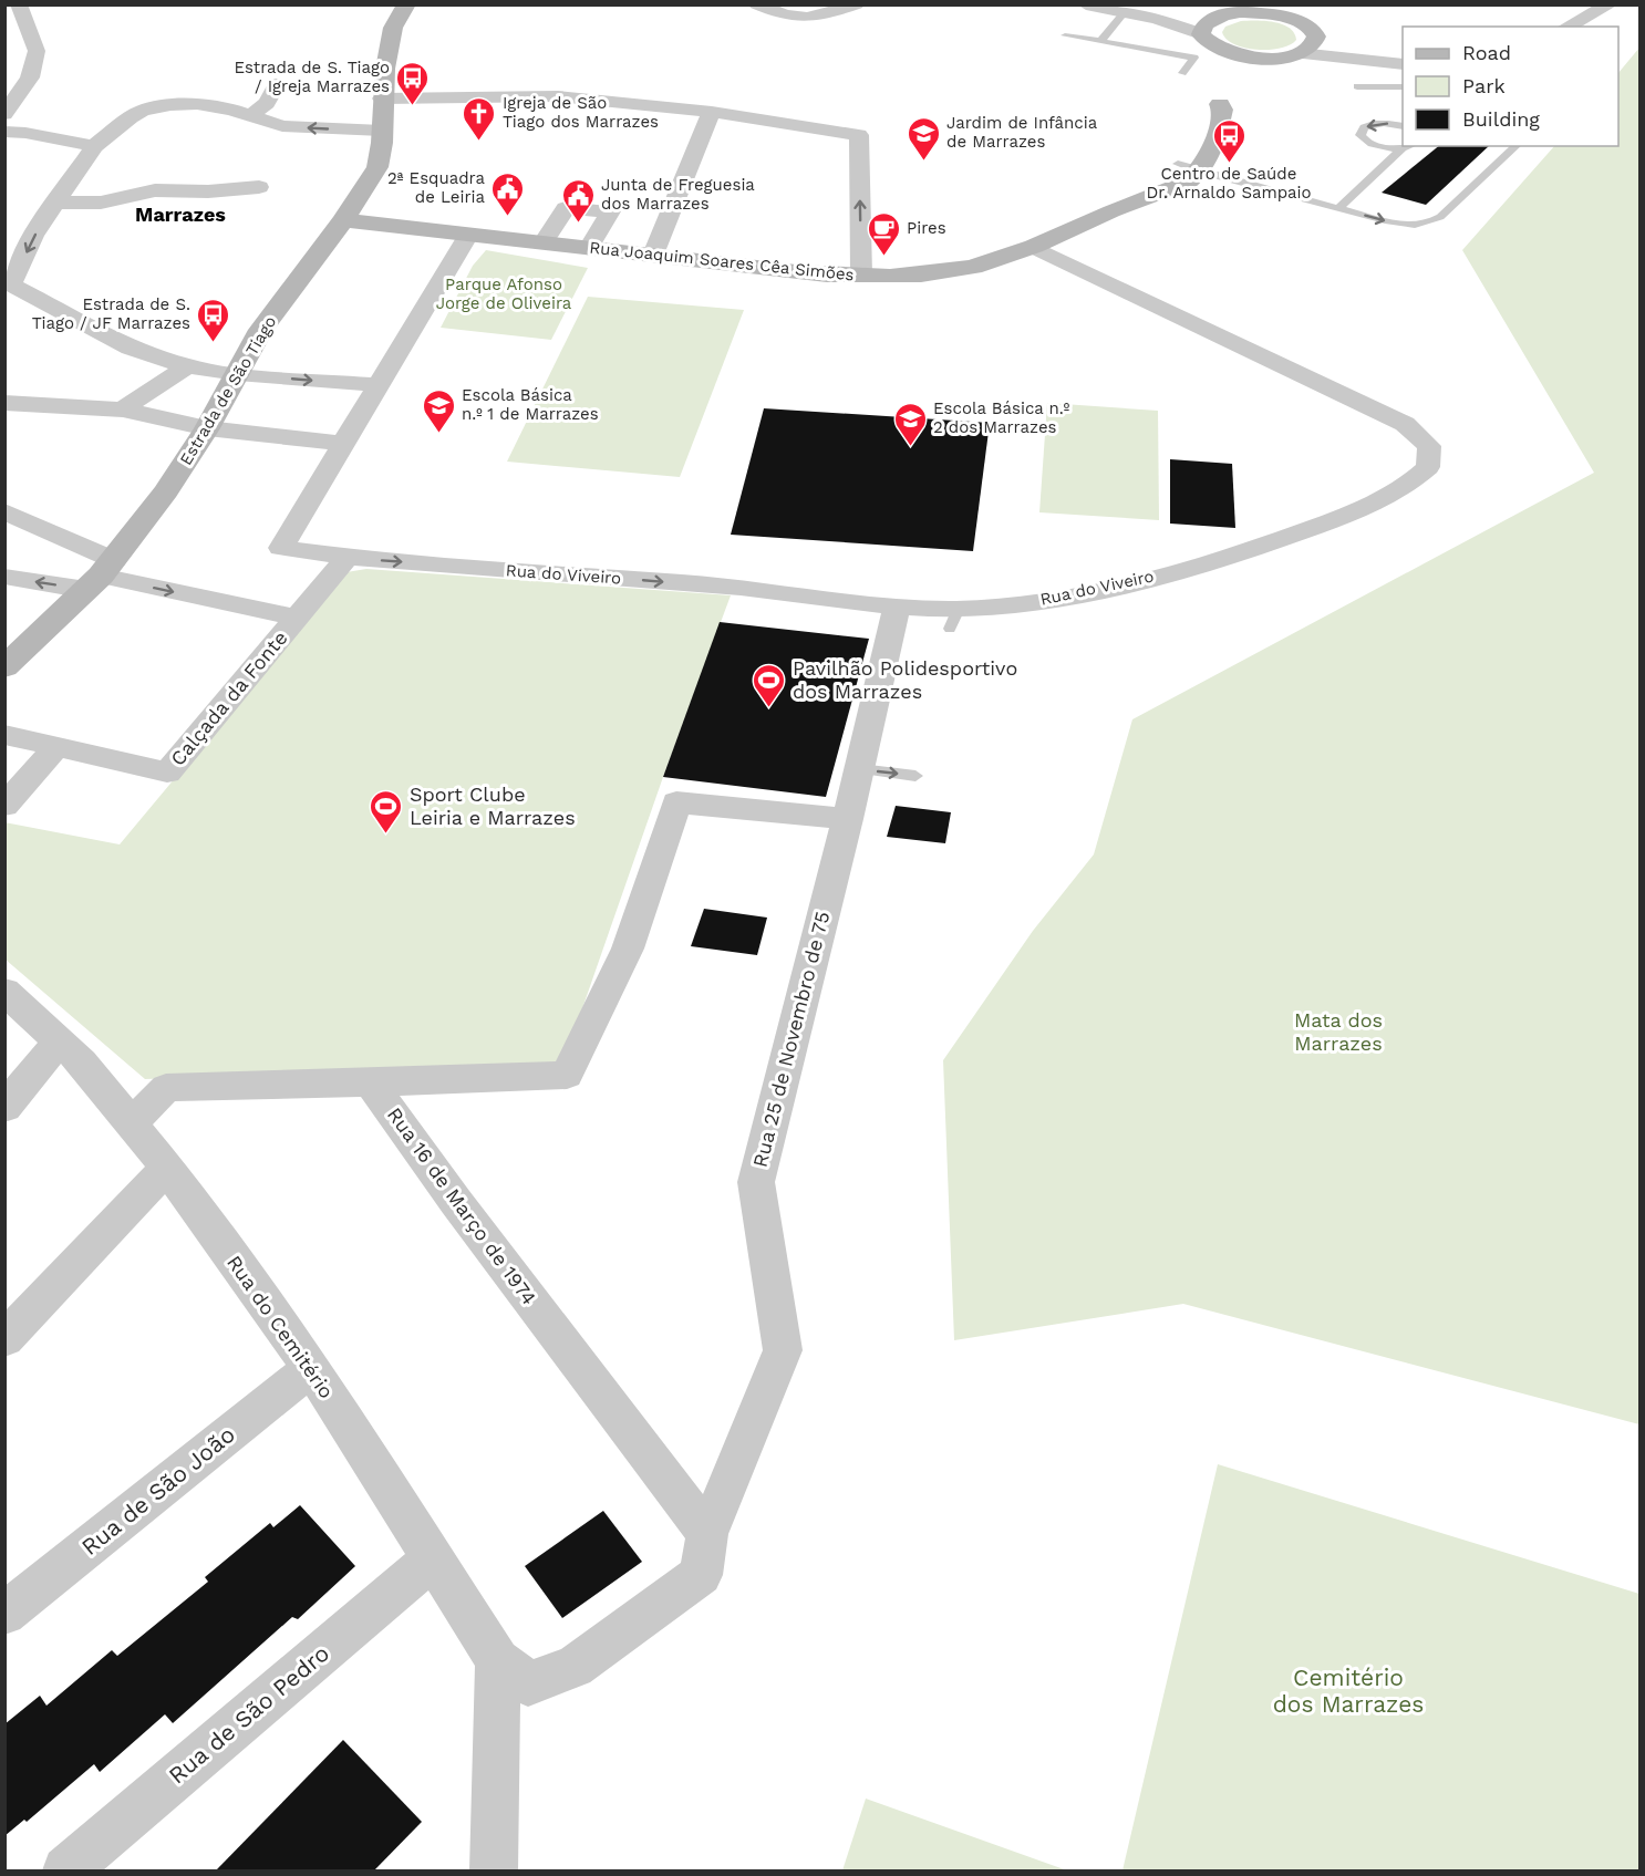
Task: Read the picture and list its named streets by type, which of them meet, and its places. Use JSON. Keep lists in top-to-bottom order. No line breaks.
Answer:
{"streets":{"main road":["Rua Joaquim Soares Cêa Simões","Estrada de São Tiago"],"street":["Rua do Viveiro","Calçada da Fonte","Rua 25 de Novembro de 75","Rua 16 de Março de 1974","Rua do Cemitério","Rua de São João","Rua de São Pedro"]},"crossings":[["Rua Joaquim Soares Cêa Simões","Estrada de São Tiago"],["Rua Joaquim Soares Cêa Simões","Rua do Viveiro"],["Rua do Viveiro","Rua 25 de Novembro de 75"],["Rua 25 de Novembro de 75","Rua 16 de Março de 1974"],["Rua 25 de Novembro de 75","Rua do Cemitério"],["Rua do Cemitério","Rua de São João"],["Rua do Cemitério","Rua de São Pedro"]],"districts":["Marrazes"],"parks":["Parque Afonso Jorge de Oliveira","Mata dos Marrazes","Cemitério dos Marrazes"],"places":{"bus stop":["Estrada de S. Tiago / Igreja Marrazes","Centro de Saúde Dr. Arnaldo Sampaio","Estrada de S. Tiago / JF Marrazes"],"church":["Igreja de São Tiago dos Marrazes"],"school or university":["Jardim de Infância de Marrazes","Escola Básica n.º 1 de Marrazes","Escola Básica n.º 2 dos Marrazes"],"public building":["2ª Esquadra de Leiria","Junta de Freguesia dos Marrazes"],"cafe":["Pires"],"sports":["Pavilhão Polidesportivo dos Marrazes","Sport Clube Leiria e Marrazes"]},"legend":["Road","Park","Building"]}
